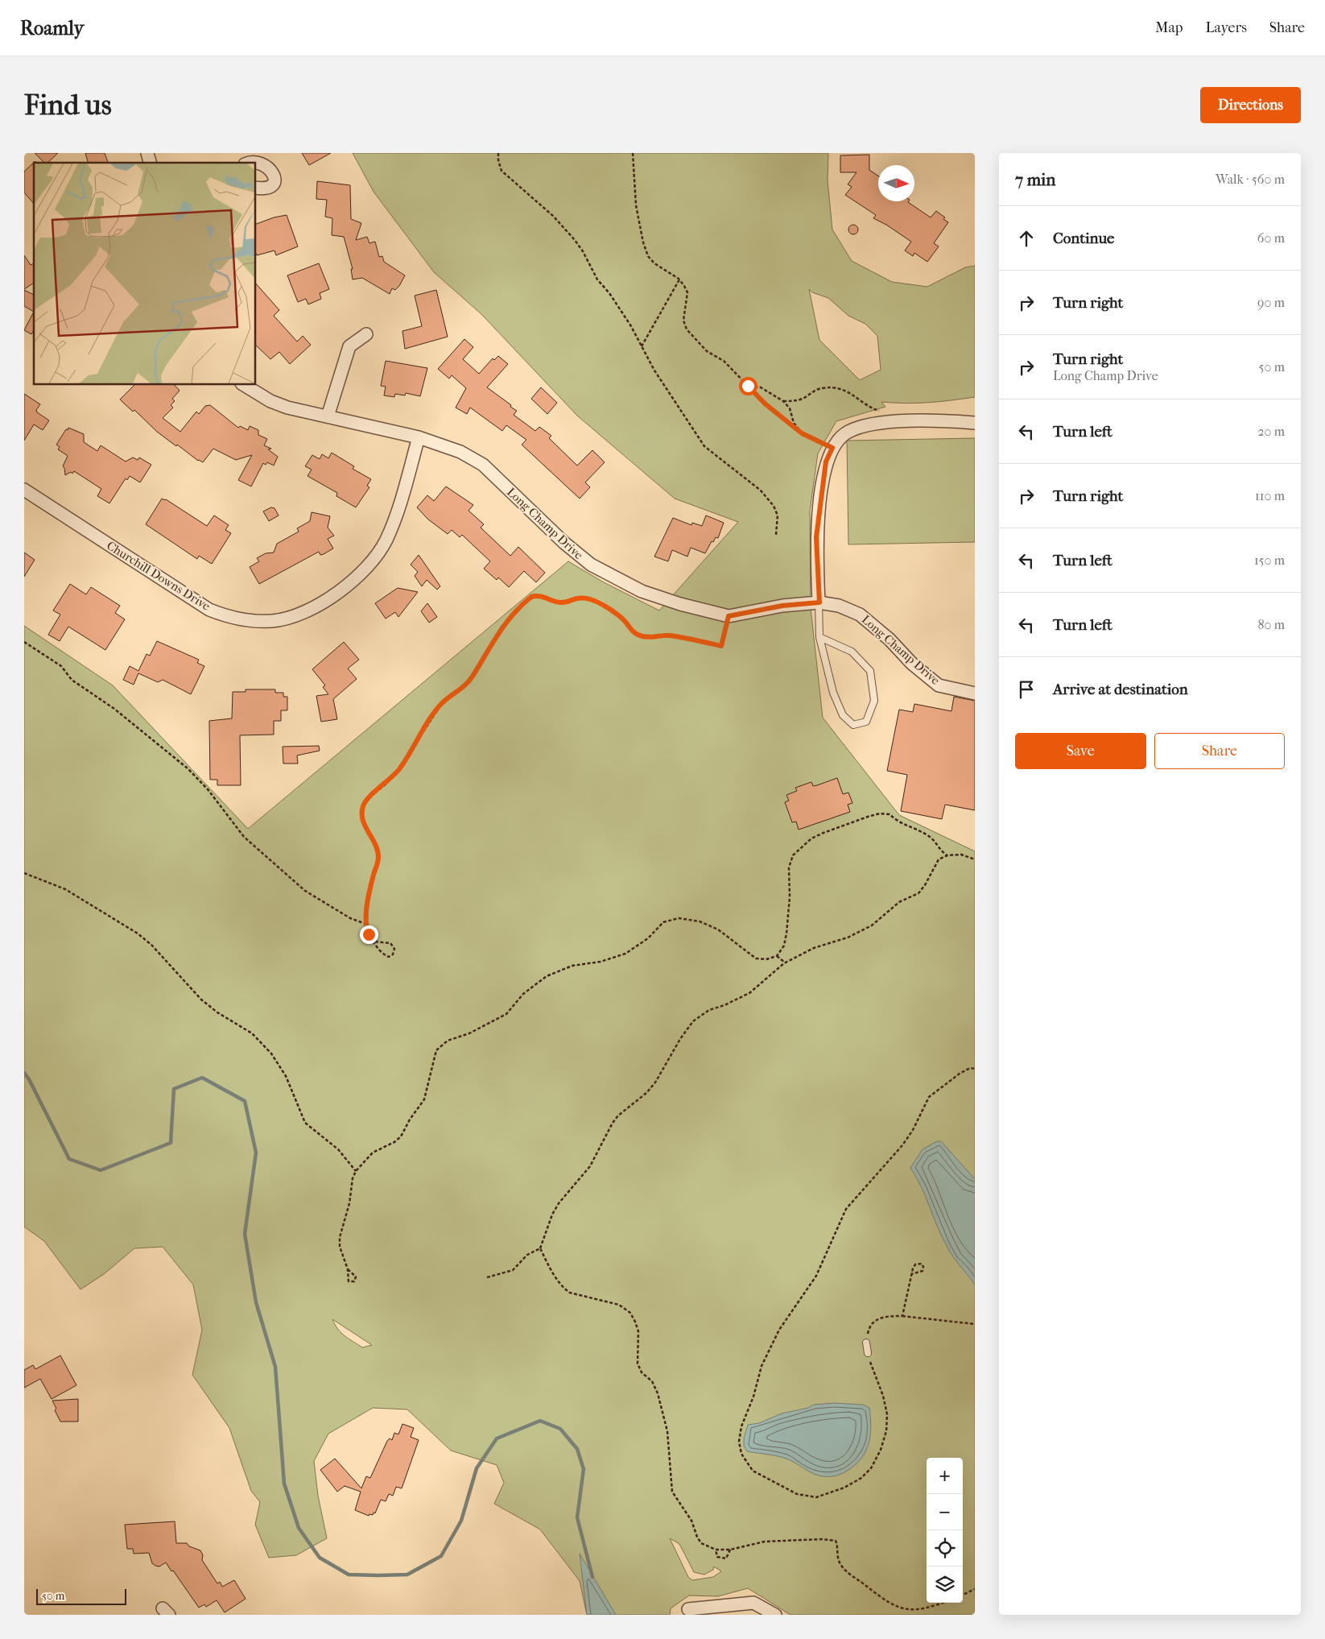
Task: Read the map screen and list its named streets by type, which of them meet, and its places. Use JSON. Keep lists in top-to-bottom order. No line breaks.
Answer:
{"streets":{"street":["Long Champ Drive","Churchill Downs Drive"]},"crossings":[["Long Champ Drive","Churchill Downs Drive"]],"scale_bar":"50 m","north":"right","page":{"header":"Roamly","nav":["Map","Layers","Share"],"buttons":["Directions",["Save","Share"]],"title":"Find us","heading":["7 min","Walk · 560 m"],"list":[["Continue","60 m"],["Turn right","90 m"],["Turn right","Long Champ Drive","50 m"],["Turn left","20 m"],["Turn right","110 m"],["Turn left","150 m"],["Turn left","80 m"],"Arrive at destination"],"map_buttons":["+","−"],"scale":"50 m"}}
